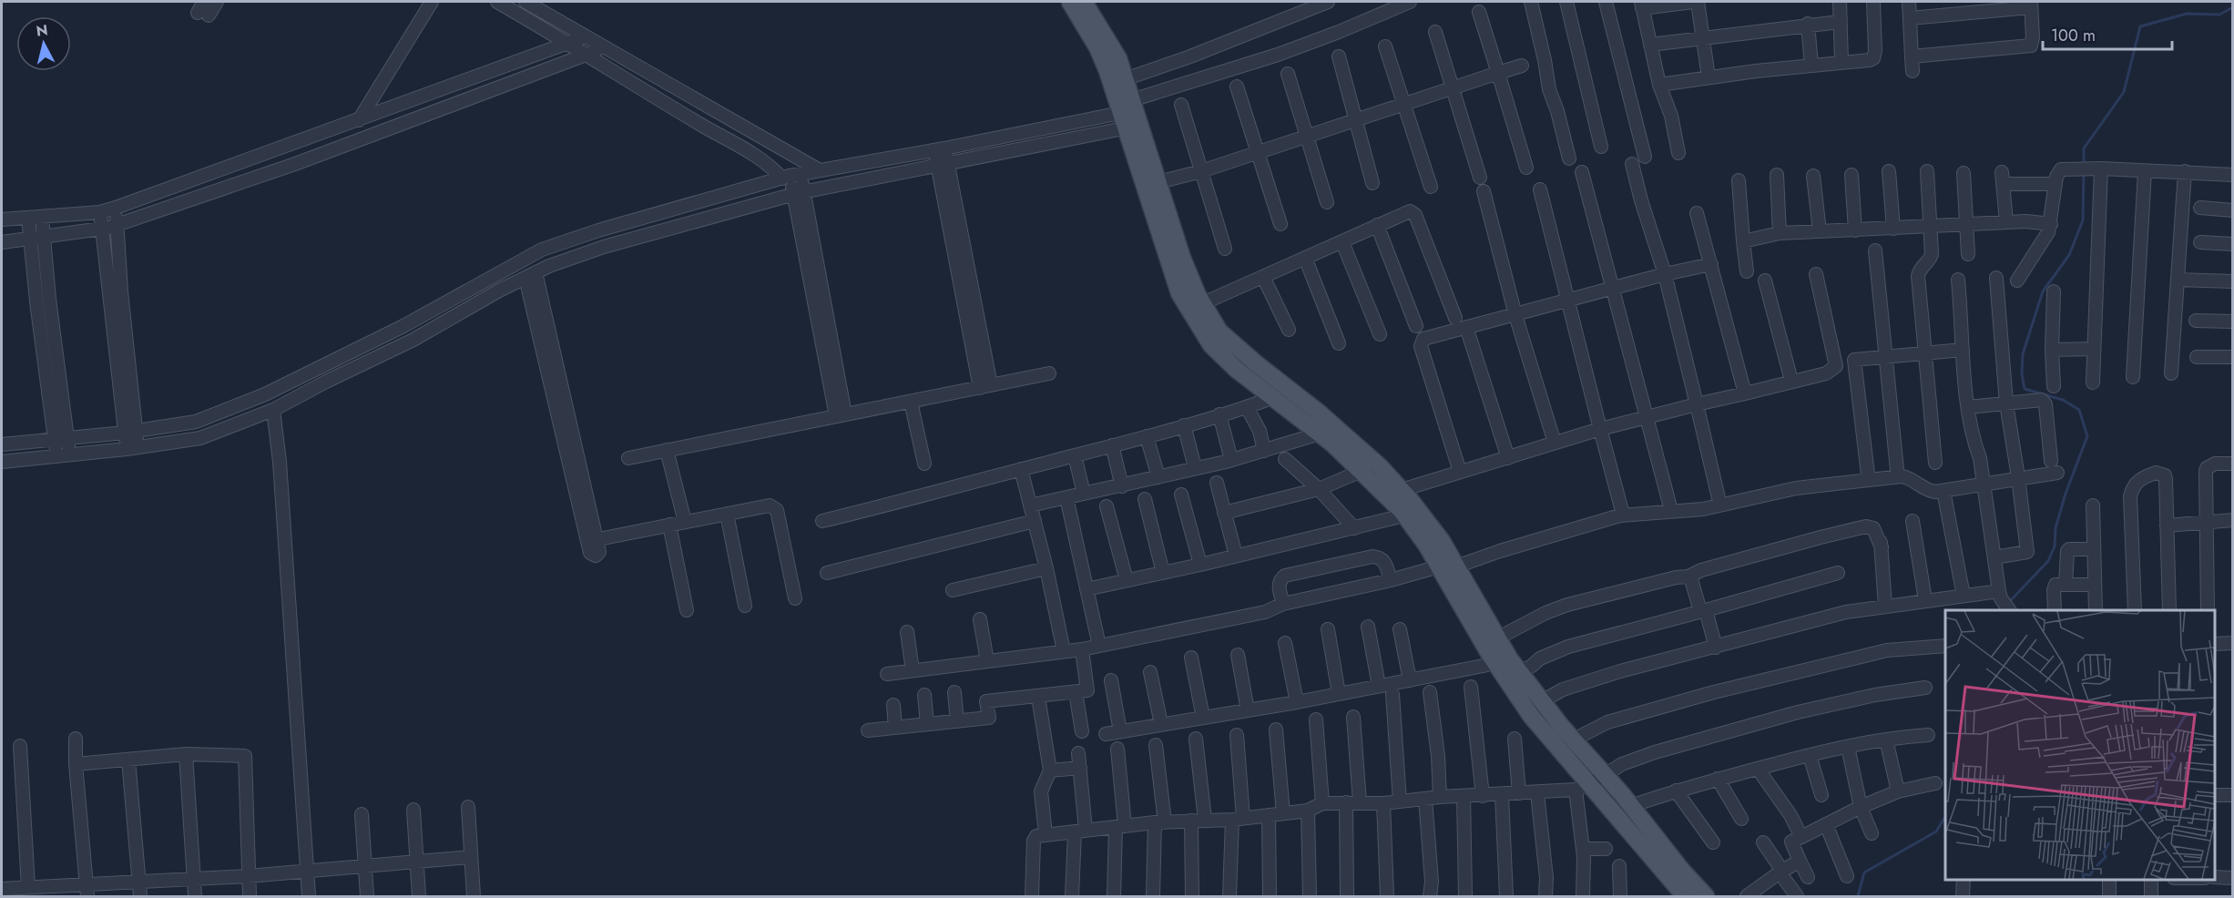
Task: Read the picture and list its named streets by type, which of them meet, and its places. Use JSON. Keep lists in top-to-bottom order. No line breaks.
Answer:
{"scale_bar":"100 m","north":"top"}
